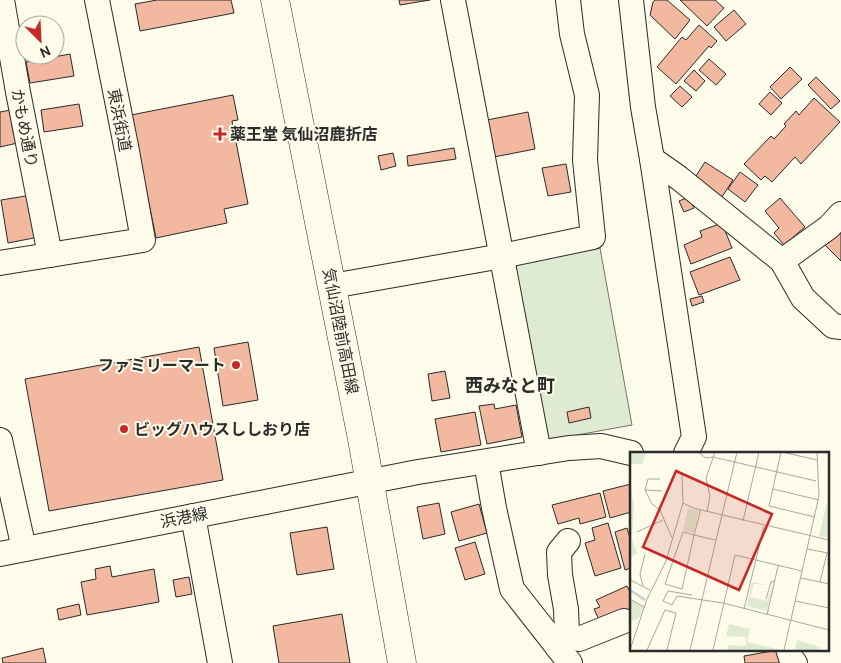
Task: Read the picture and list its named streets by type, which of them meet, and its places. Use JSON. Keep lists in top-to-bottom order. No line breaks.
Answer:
{"streets":{"main road":["気仙沼陸前高田線"],"street":["東浜街道","かもめ通り","浜港線"]},"crossings":[["東浜街道","かもめ通り"],["気仙沼陸前高田線","浜港線"]],"districts":["西みなと町"],"places":{"health":["薬王堂 気仙沼鹿折店"],"other":["ファミリーマート","ビッグハウスししおり店"]},"north":"bottom right"}
